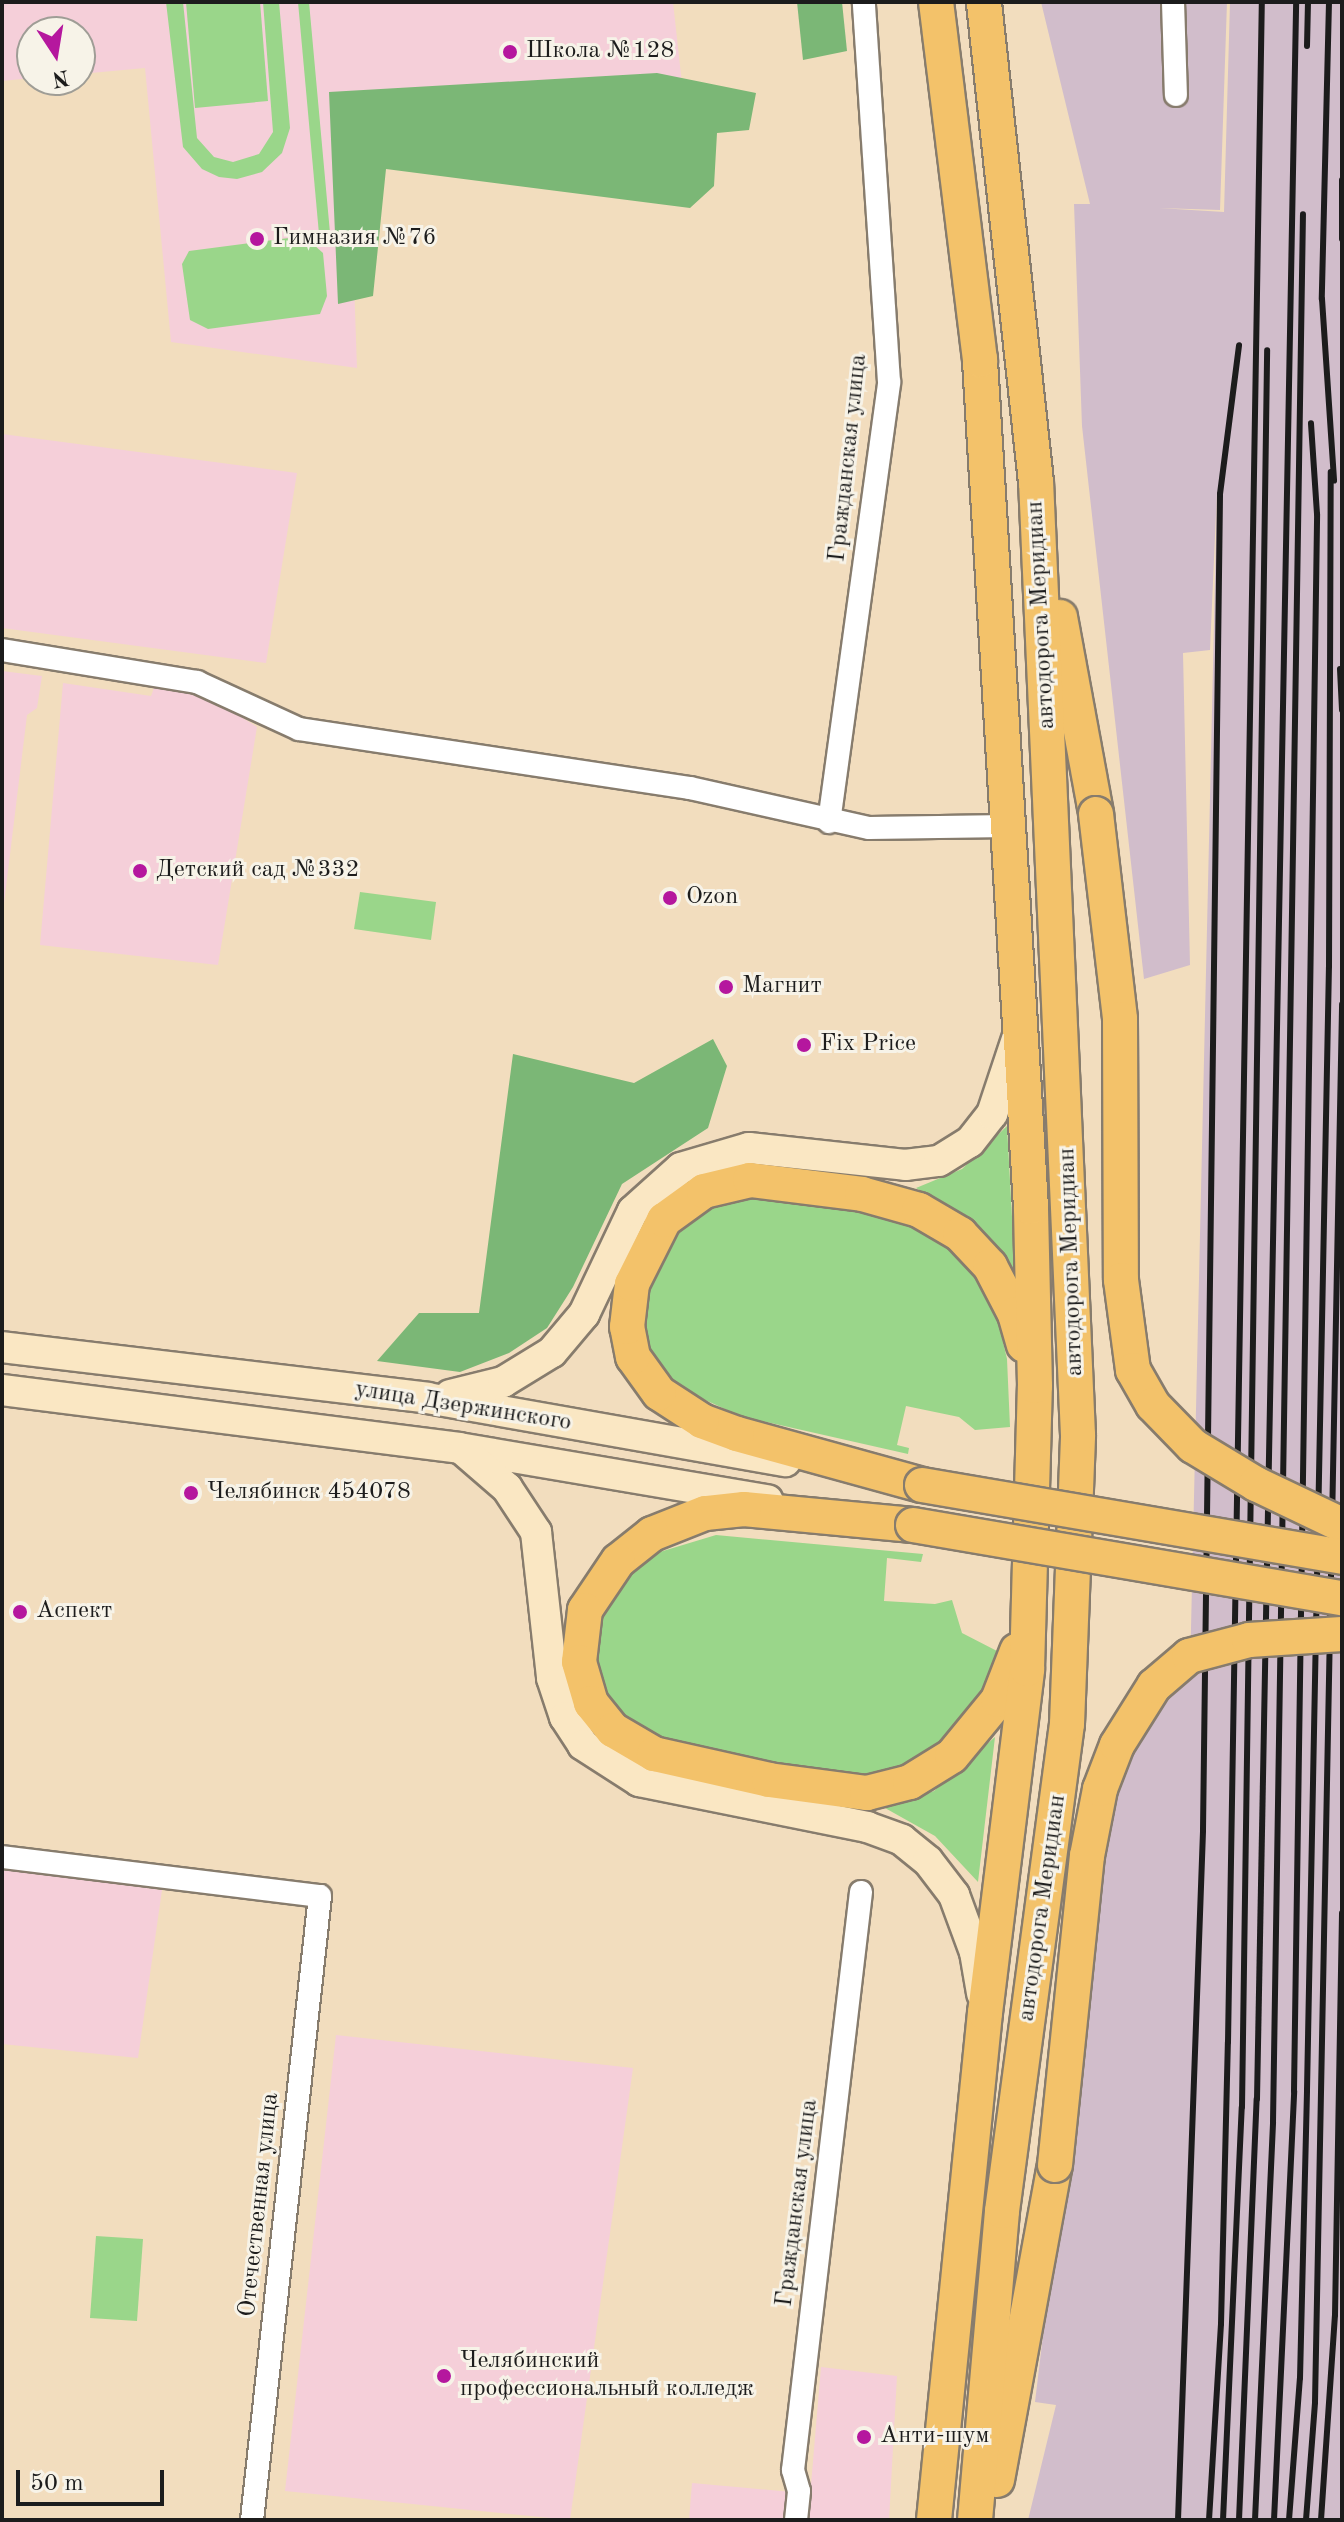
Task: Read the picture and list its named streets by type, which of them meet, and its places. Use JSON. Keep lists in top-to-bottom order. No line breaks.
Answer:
{"streets":{"main road":["автодорога Меридиан","улица Дзержинского"],"street":["Гражданская улица","Отечественная улица"]},"places":["Школа №128","Гимназия №76","Детский cад №332","Ozon","Магнит","Fix Price","Челябинск 454078","Аспект","Челябинский профессиональный колледж","Анти-шум"],"scale_bar":"50 m","north":"bottom"}
